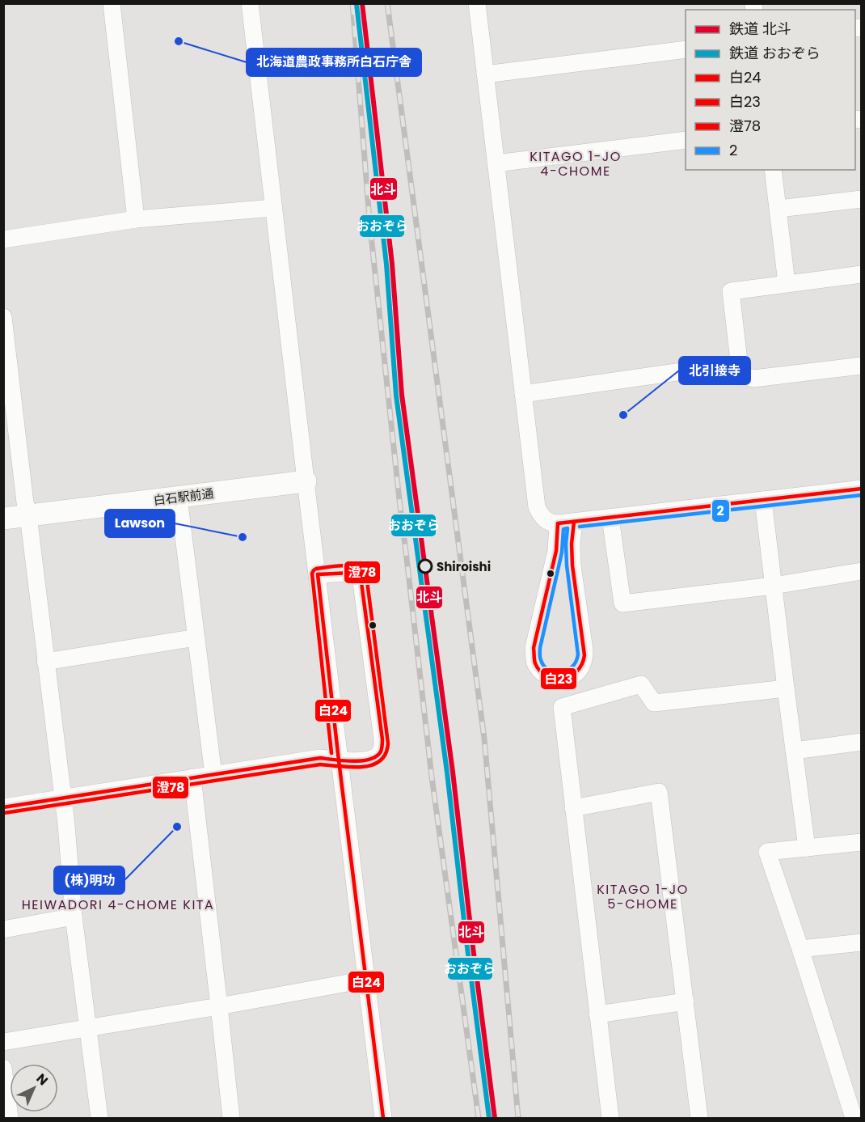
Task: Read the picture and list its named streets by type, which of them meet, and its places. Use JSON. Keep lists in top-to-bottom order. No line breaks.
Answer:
{"streets":{"main road":["白石駅前通"]},"districts":["KITAGO 1-JO 4-CHOME","KITAGO 1-JO 5-CHOME","HEIWADORI 4-CHOME KITA"],"places":["北海道農政事務所白石庁舎","北引接寺","Lawson","Shiroishi","(株)明功"],"lines":["rail line 北斗","rail line おおぞら","transit line 白23","transit line 2","transit line 澄78","transit line 白24"],"legend":["鉄道 北斗","鉄道 おおぞら","白24","白23","澄78","2"],"north":"top right"}
